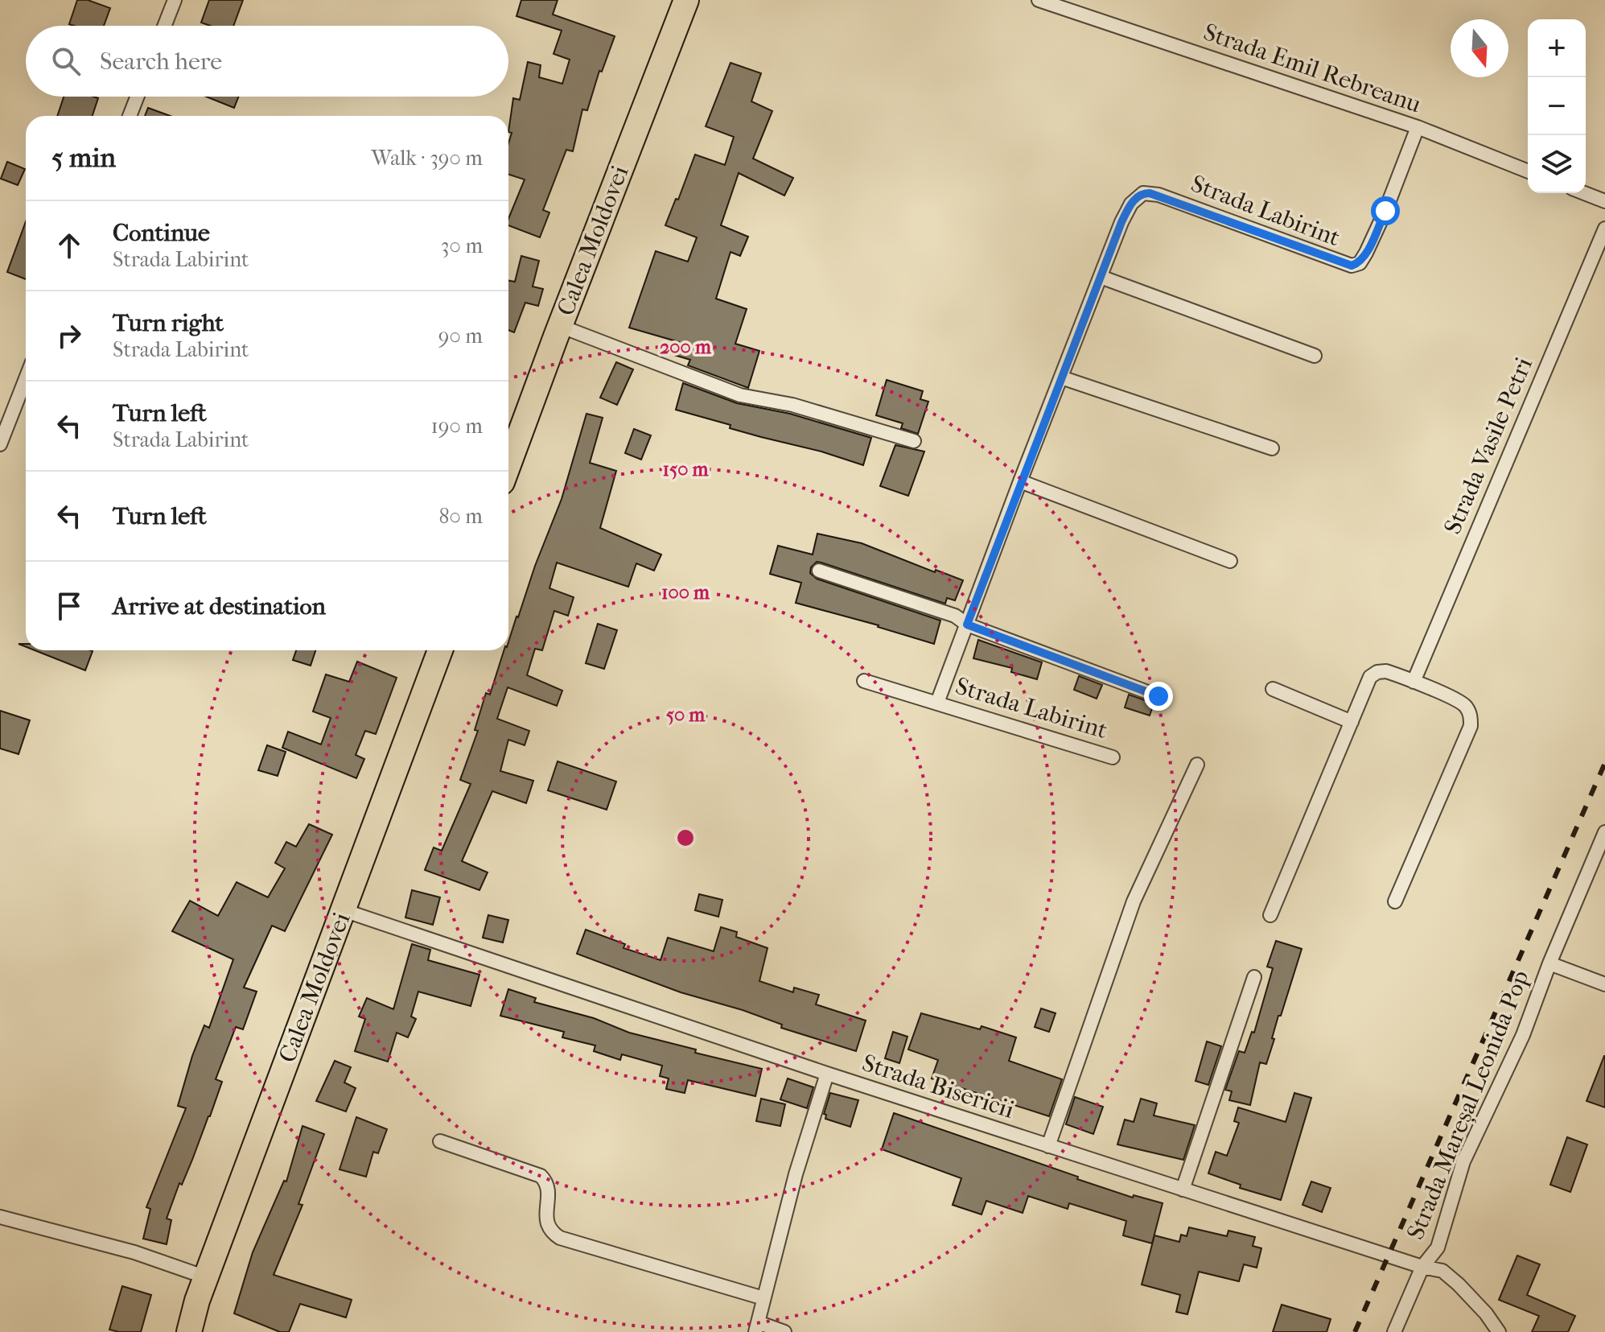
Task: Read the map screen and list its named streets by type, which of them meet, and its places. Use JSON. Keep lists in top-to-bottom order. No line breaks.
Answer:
{"streets":{"highway":["Calea Moldovei"],"street":["Strada Emil Rebreanu","Strada Labirint","Strada Vasile Petri","Strada Bisericii","Strada Mareșal Leonida Pop"]},"crossings":[["Strada Emil Rebreanu","Strada Labirint"],["Calea Moldovei","Strada Bisericii"],["Strada Bisericii","Strada Mareșal Leonida Pop"]],"north":"bottom","page":{"map_buttons":["+","−"],"search":"Search here","heading":["5 min","Walk · 390 m"],"list":[["Continue","Strada Labirint","30 m"],["Turn right","Strada Labirint","90 m"],["Turn left","Strada Labirint","190 m"],["Turn left","80 m"],"Arrive at destination"]},"rings":["200 m","150 m","100 m","50 m"]}
